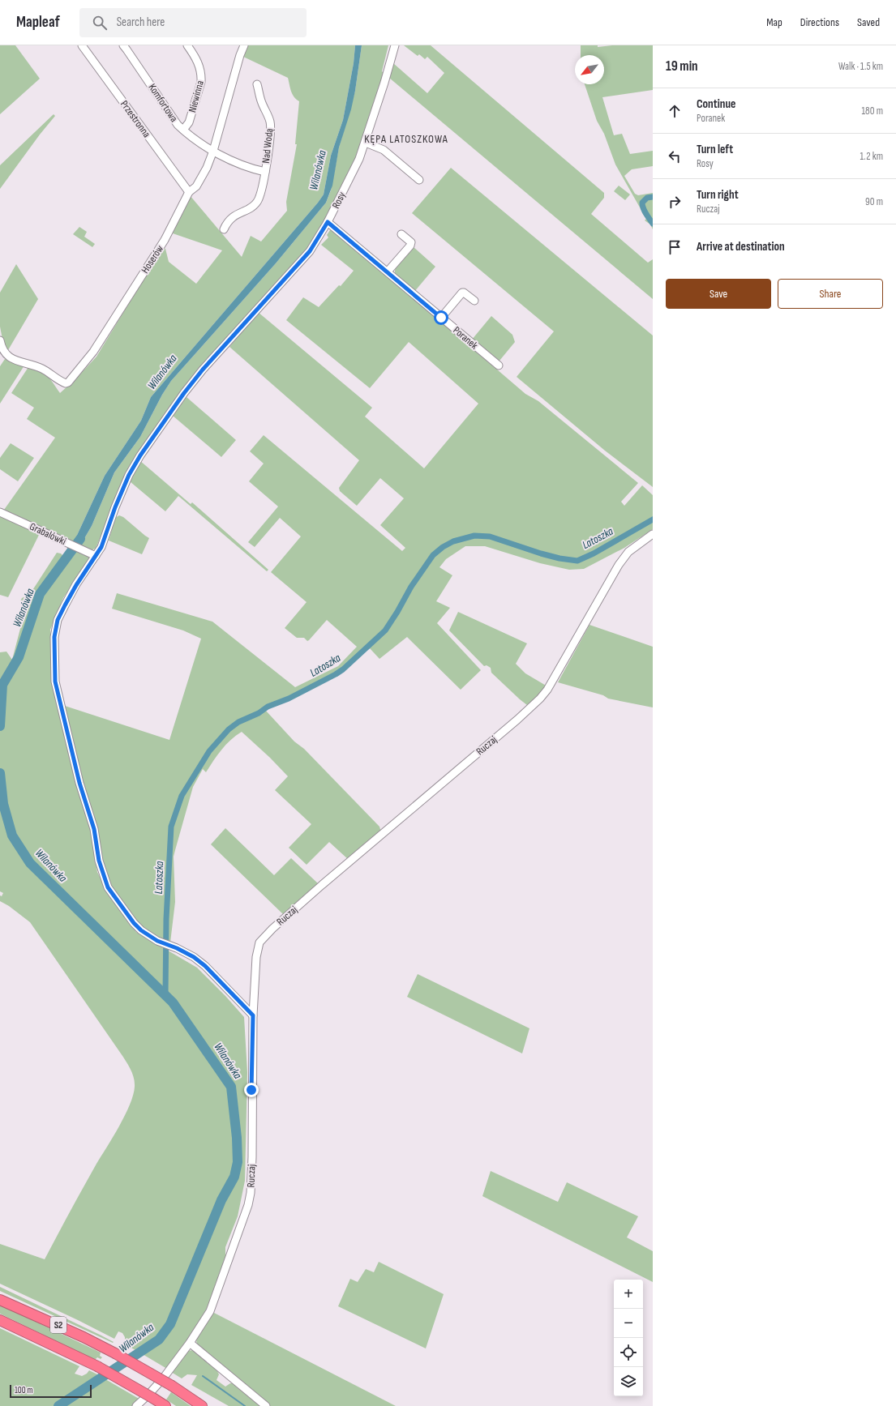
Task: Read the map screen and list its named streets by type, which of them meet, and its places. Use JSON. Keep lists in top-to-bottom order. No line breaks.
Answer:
{"streets":{"highway":["S2"],"street":["Niewinna","Komfortowa","Przestronna","Nad Wodą","Rosy","Hoserów","Poranek","Grabalówki","Ruczaj"]},"crossings":[["Niewinna","Komfortowa"],["Komfortowa","Nad Wodą"],["Komfortowa","Hoserów"],["Przestronna","Hoserów"],["Nad Wodą","Hoserów"],["Rosy","Poranek"],["Rosy","Grabalówki"],["Rosy","Ruczaj"]],"districts":["KĘPA LATOSZKOWA"],"water":["Wilanówka","Latoszka"],"scale_bar":"100 m","north":"bottom left","page":{"header":"Mapleaf","search":"Search here","nav":["Map","Directions","Saved"],"heading":["19 min","Walk · 1.5 km"],"list":[["Continue","Poranek","180 m"],["Turn left","Rosy","1.2 km"],["Turn right","Ruczaj","90 m"],"Arrive at destination"],"buttons":["Save","Share"],"map_buttons":["+","−"],"scale":"100 m"}}
